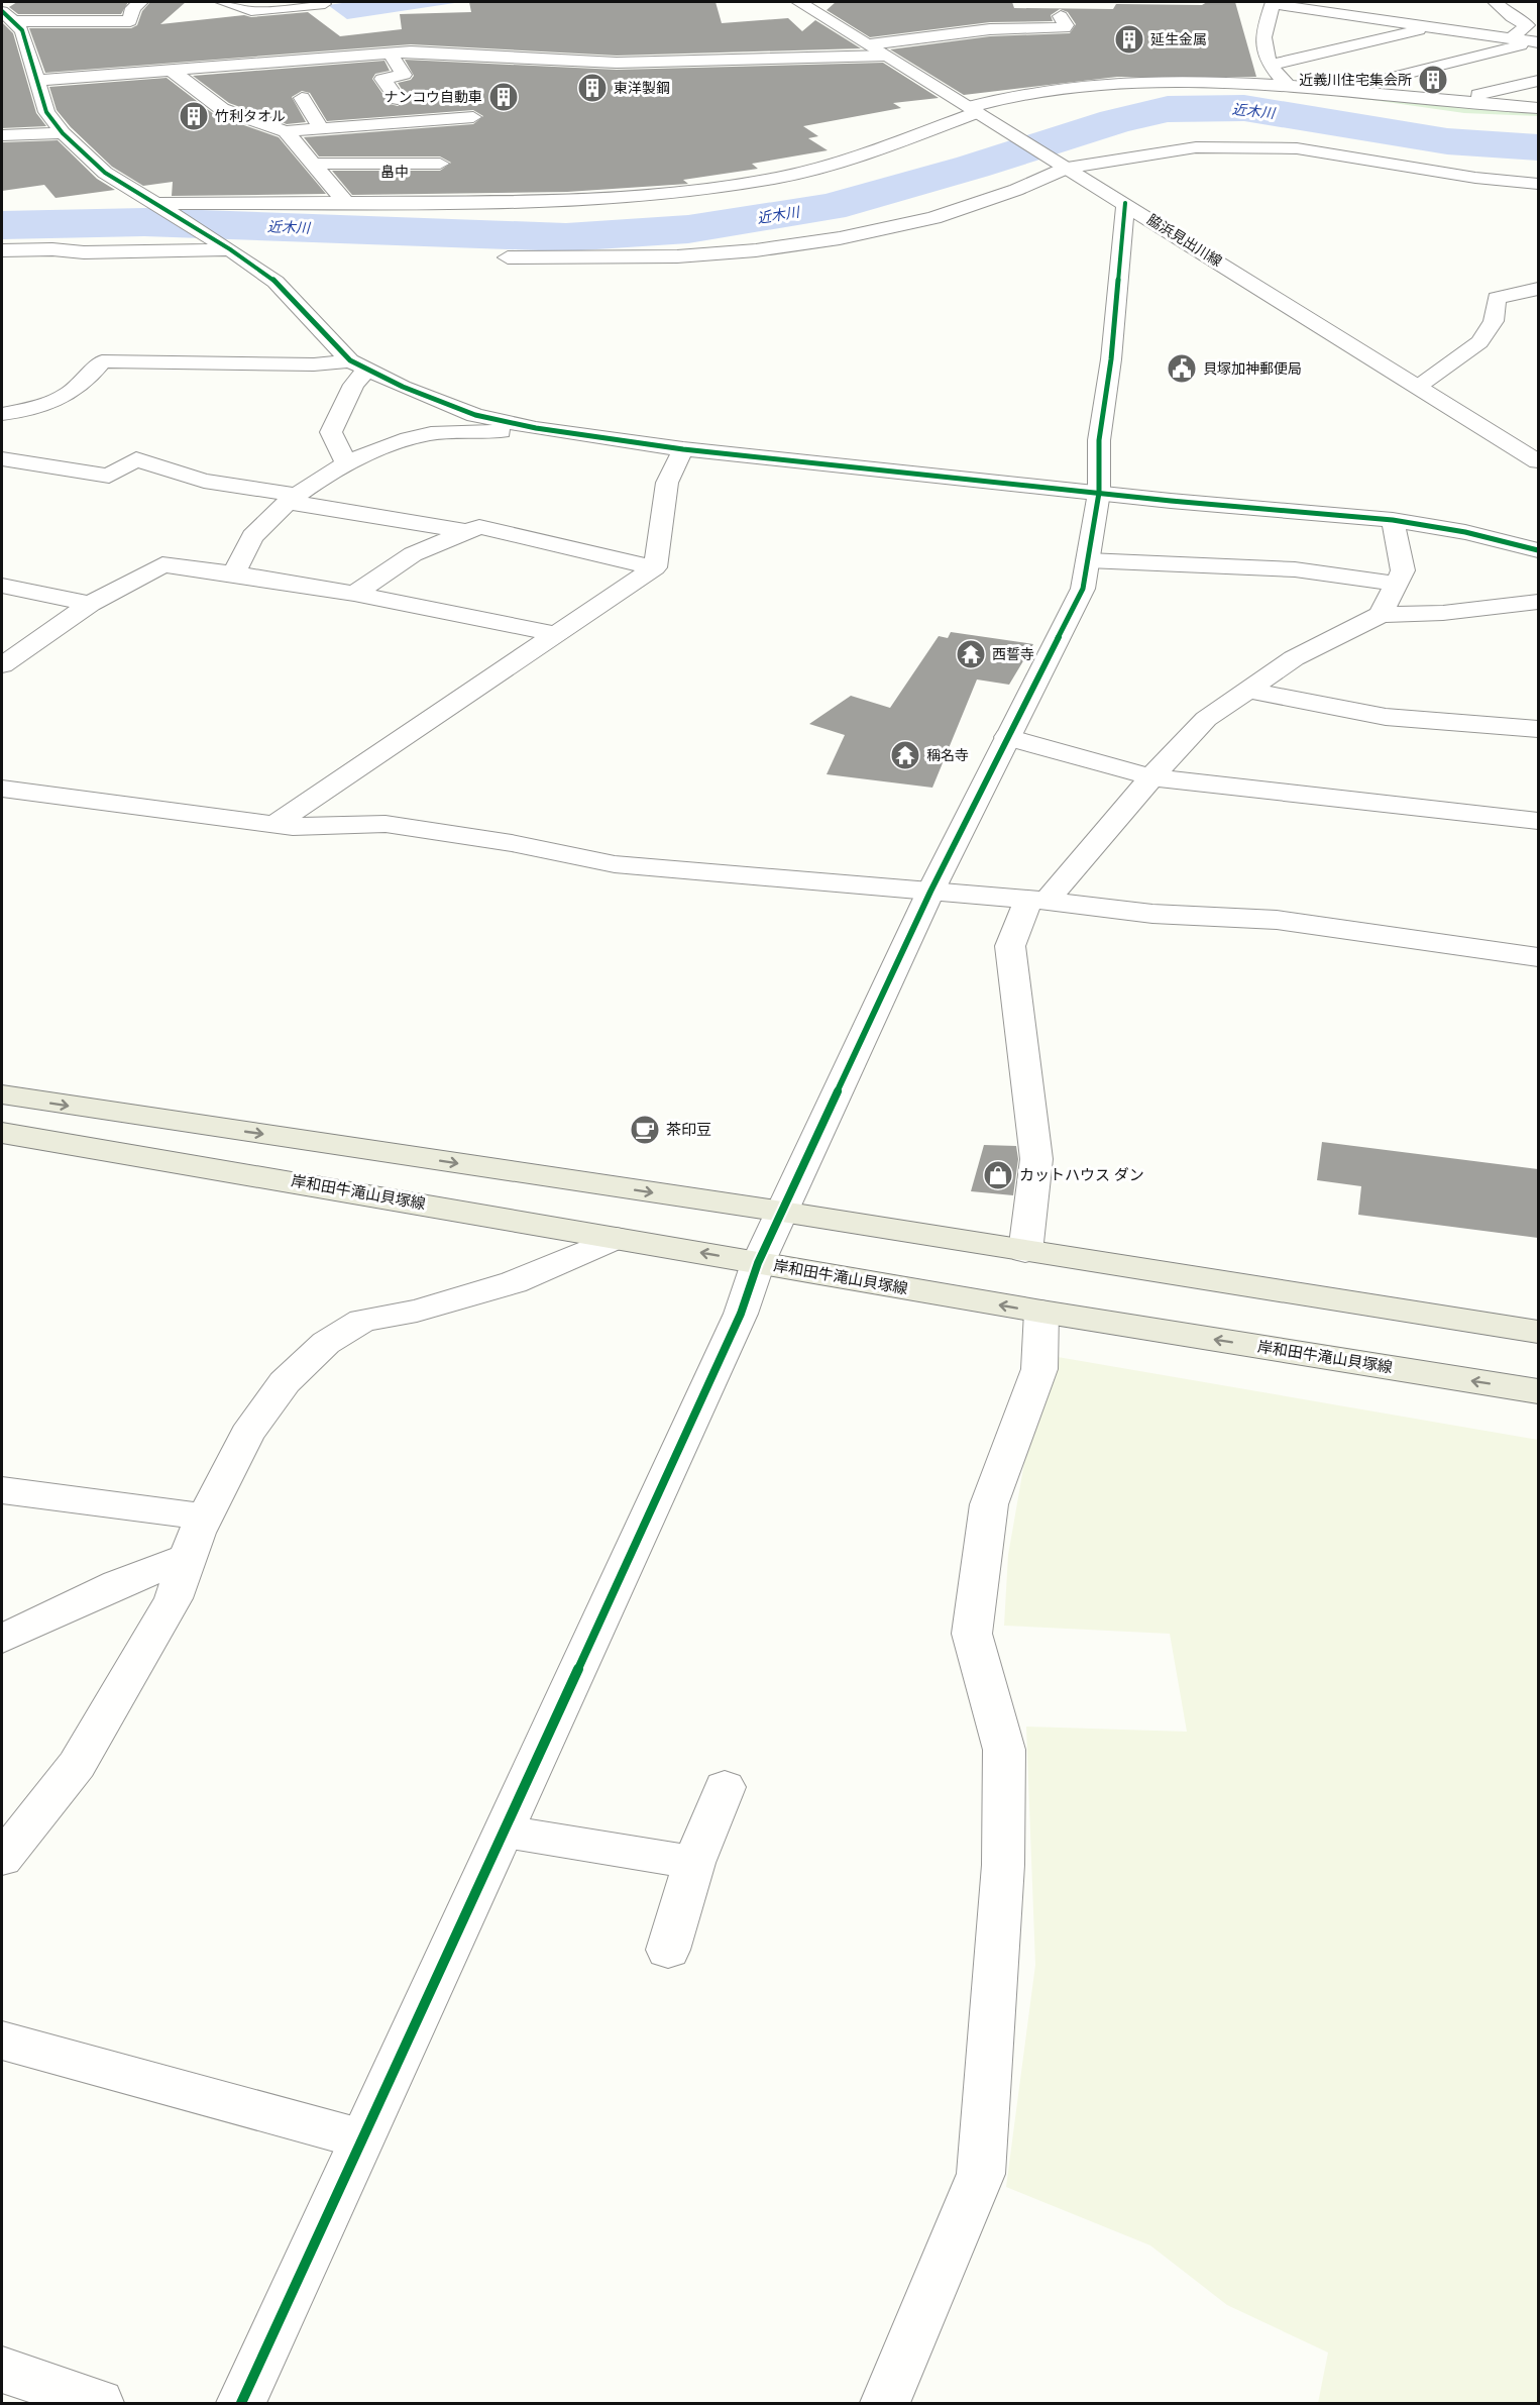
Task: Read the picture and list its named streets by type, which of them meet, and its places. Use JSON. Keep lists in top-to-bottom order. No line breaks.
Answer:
{"streets":{"main road":["岸和田牛滝山貝塚線"],"street":["脇浜見出川線"]},"districts":["畠中"],"water":["近木川"],"places":{"building":["延生金属","近義川住宅集会所","東洋製鋼","ナンコウ自動車","竹利タオル"],"public building":["貝塚加神郵便局"],"temple":["西誓寺","稱名寺"],"cafe":["茶印豆"],"shop":["カットハウス ダン"]}}
